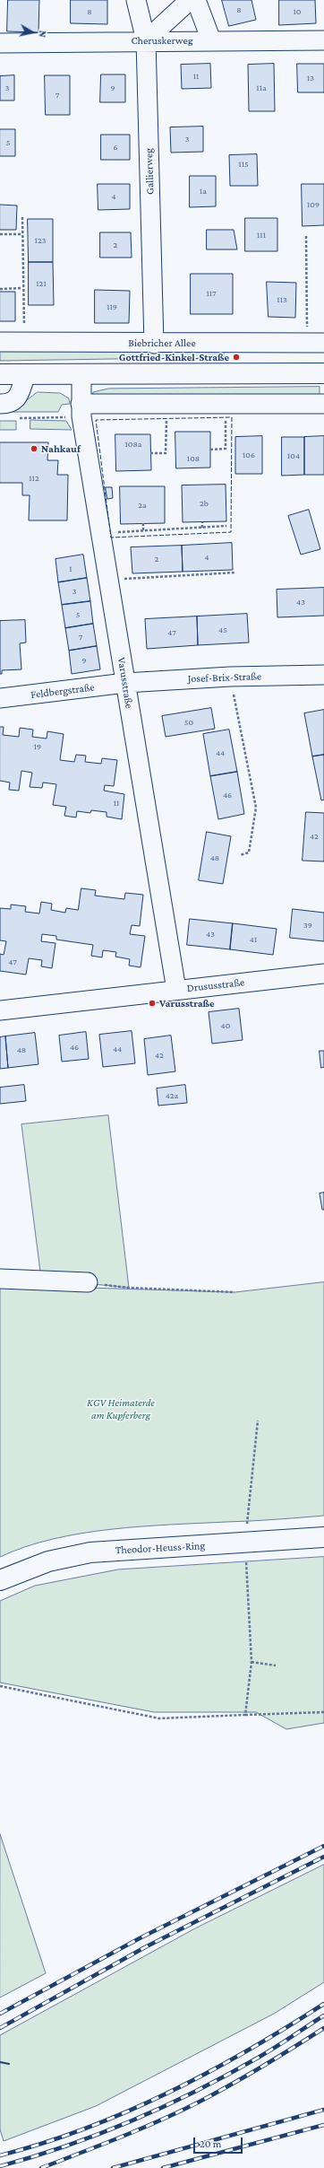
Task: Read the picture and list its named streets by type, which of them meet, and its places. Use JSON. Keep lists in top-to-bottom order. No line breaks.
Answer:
{"streets":{"main road":["Theodor-Heuss-Ring"],"street":["Cheruskerweg","Gallierweg","Biebricher Allee","Josef-Brix-Straße","Varusstraße","Feldbergstraße","Drususstraße"]},"crossings":[["Cheruskerweg","Gallierweg"],["Gallierweg","Biebricher Allee"],["Josef-Brix-Straße","Varusstraße"],["Josef-Brix-Straße","Feldbergstraße"],["Varusstraße","Feldbergstraße"],["Varusstraße","Drususstraße"]],"parks":["KGV Heimaterde am Kupferberg"],"places":["Gottfried-Kinkel-Straße","Nahkauf","Varusstraße"],"house_numbers":["8","8","10","11","13","3","9","11a","7","3","5","6","115","1a","4","109","111","123","2","121","117","113","119","108a","106","104","108","112","2b","2a","4","2","1","3","43","5","45","47","7","9","50","19","44","46","11","42","48","39","43","41","47","40","46","44","48","42","42a"],"scale_bar":"20 m","north":"right"}
